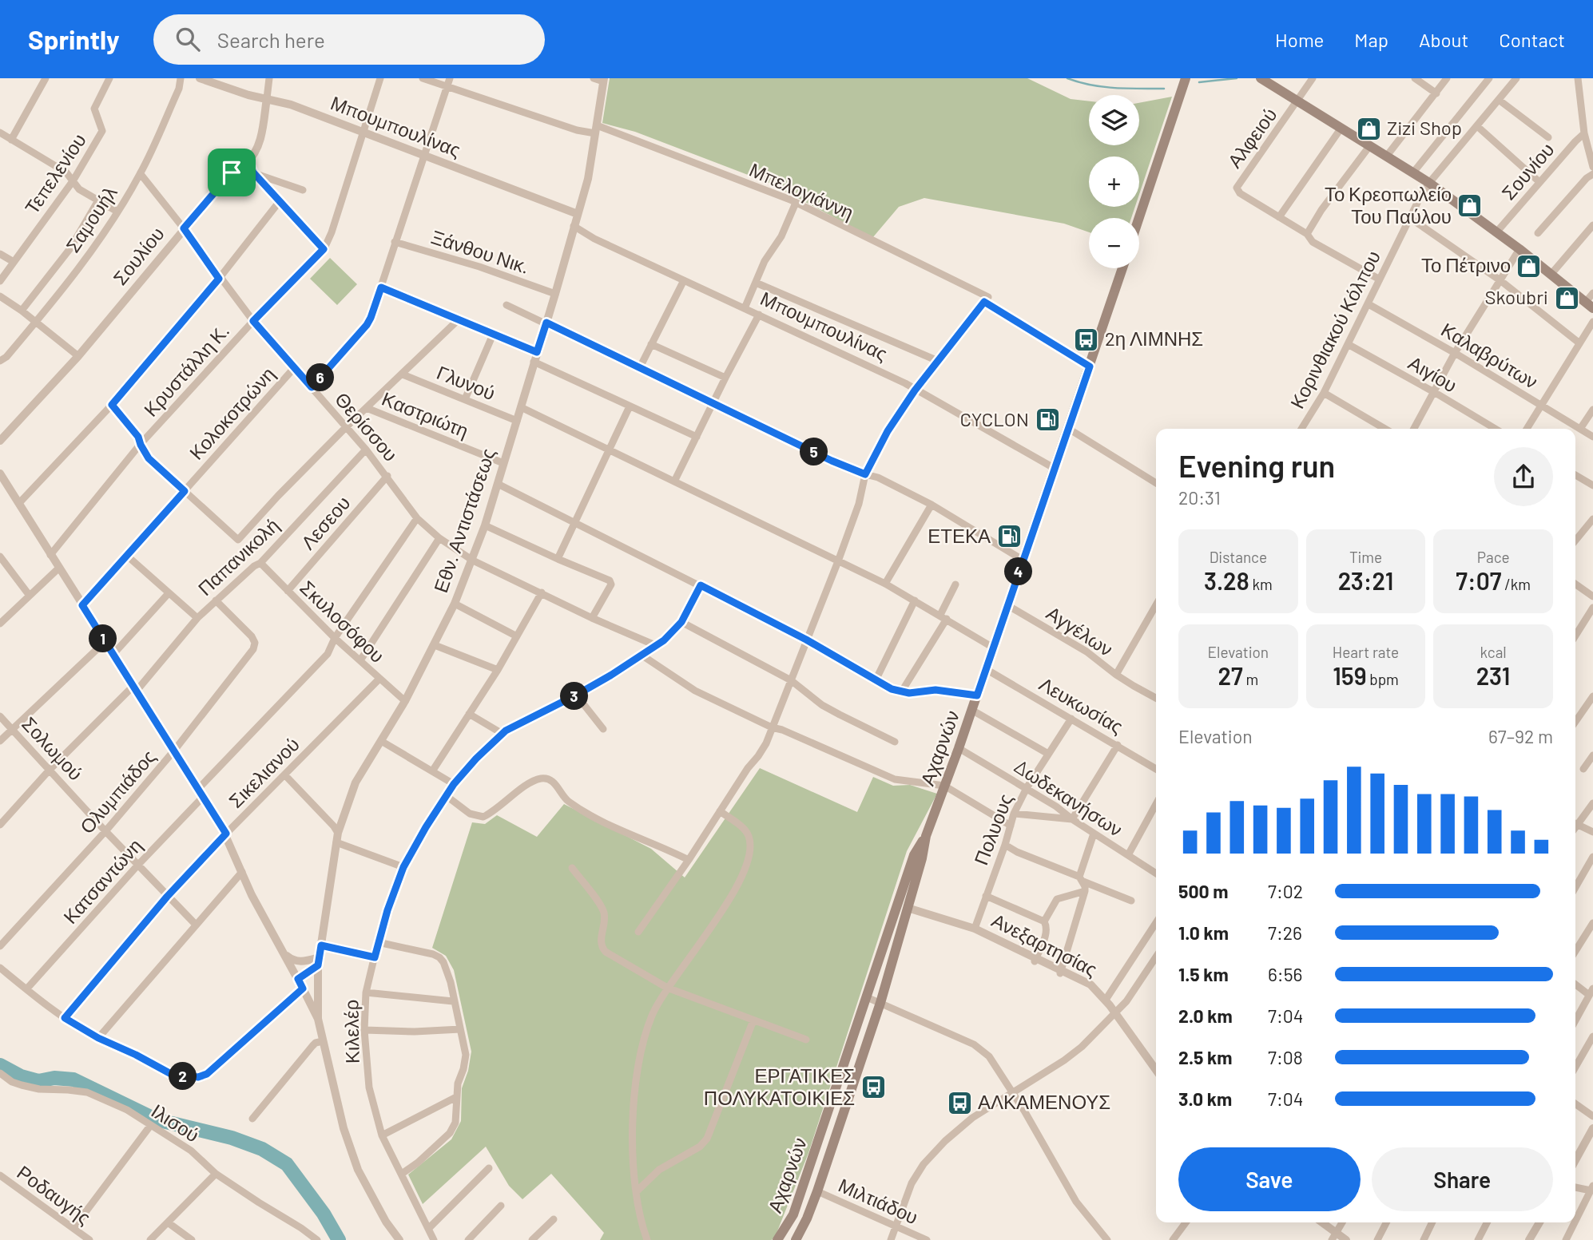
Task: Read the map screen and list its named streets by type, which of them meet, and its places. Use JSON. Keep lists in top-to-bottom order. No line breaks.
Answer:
{"streets":{"main road":["Αχαρνών"],"street":["Μπουμπουλίνας","Αλφειού","Σουνίου","Τεπελενίου","Μπελογιάννη","Σαμουήλ","Ξάνθου Νικ.","Σουλίου","Κορινθιακού Κόλπου","Καλαβρύτων","Κρυστάλλη Κ.","Αιγίου","Γλυνού","Κολοκοτρώνη","Καστριώτη","Θερίσσου","Εθν. Αντιστάσεως","Λεσεου","Παπανικολή","Σκυλοσόφου","Αγγέλων","Λευκωσίας","Σολωμού","Σικελιανού","Ολυμπιάδος","Δωδεκανήσων","Πολυους","Κατσαντώνη","Ανεξαρτησίας","Κιλελέρ","Ιλισού","Ροδαυγής","Μιλτιάδου"]},"crossings":[["Μπουμπουλίνας","Σουλίου"],["Μπουμπουλίνας","Κρυστάλλη Κ."],["Μπουμπουλίνας","Εθν. Αντιστάσεως"],["Μπουμπουλίνας","Αχαρνών"],["Μπελογιάννη","Εθν. Αντιστάσεως"],["Μπελογιάννη","Αχαρνών"],["Σαμουήλ","Θερίσσου"],["Ξάνθου Νικ.","Εθν. Αντιστάσεως"],["Σουλίου","Θερίσσου"],["Κορινθιακού Κόλπου","Καλαβρύτων"],["Κορινθιακού Κόλπου","Αιγίου"],["Κρυστάλλη Κ.","Θερίσσου"],["Γλυνού","Εθν. Αντιστάσεως"],["Κολοκοτρώνη","Θερίσσου"],["Καστριώτη","Εθν. Αντιστάσεως"],["Θερίσσου","Εθν. Αντιστάσεως"],["Θερίσσου","Λεσεου"],["Θερίσσου","Παπανικολή"],["Θερίσσου","Κιλελέρ"],["Εθν. Αντιστάσεως","Σκυλοσόφου"],["Λεσεου","Σκυλοσόφου"],["Παπανικολή","Σκυλοσόφου"],["Παπανικολή","Σολωμού"],["Παπανικολή","Ολυμπιάδος"],["Σκυλοσόφου","Σικελιανού"],["Σκυλοσόφου","Κατσαντώνη"],["Αγγέλων","Αχαρνών"],["Λευκωσίας","Αχαρνών"],["Λευκωσίας","Πολυους"],["Αχαρνών","Δωδεκανήσων"],["Αχαρνών","Ανεξαρτησίας"],["Αχαρνών","Μιλτιάδου"],["Σολωμού","Σικελιανού"],["Σολωμού","Ολυμπιάδος"],["Σολωμού","Κατσαντώνη"],["Δωδεκανήσων","Πολυους"],["Πολυους","Ανεξαρτησίας"]],"places":{"shop":["Zizi Shop","Το Κρεοπωλείο Του Παύλου","Το Πέτρινο","Skoubri"],"bus stop":["2η ΛΙΜΝΗΣ","ΕΡΓΑΤΙΚΕΣ ΠΟΛΥΚΑΤΟΙΚΙΕΣ","ΑΛΚΑΜΕΝΟΥΣ"],"fuel station":["CYCLON","ΕΤΕΚΑ"]},"page":{"header":"Sprintly","search":"Search here","nav":["Home","Map","About","Contact"],"map_buttons":["+","−"],"pins":["6","5","4","1","3","2"],"heading":["Evening run","20:31"],"stats":[["Distance","3.28 km"],["Time","23:21"],["Pace","7:07 /km"],["Elevation","27 m"],["Heart rate","159 bpm"],["kcal","231"]],"chart":["Elevation","67–92 m"],"list":[{"name":"500 m","note":"7:02"},{"name":"1.0 km","note":"7:26"},{"name":"1.5 km","note":"6:56"},{"name":"2.0 km","note":"7:04"},{"name":"2.5 km","note":"7:08"},{"name":"3.0 km","note":"7:04"}],"buttons":["Save","Share"]}}
